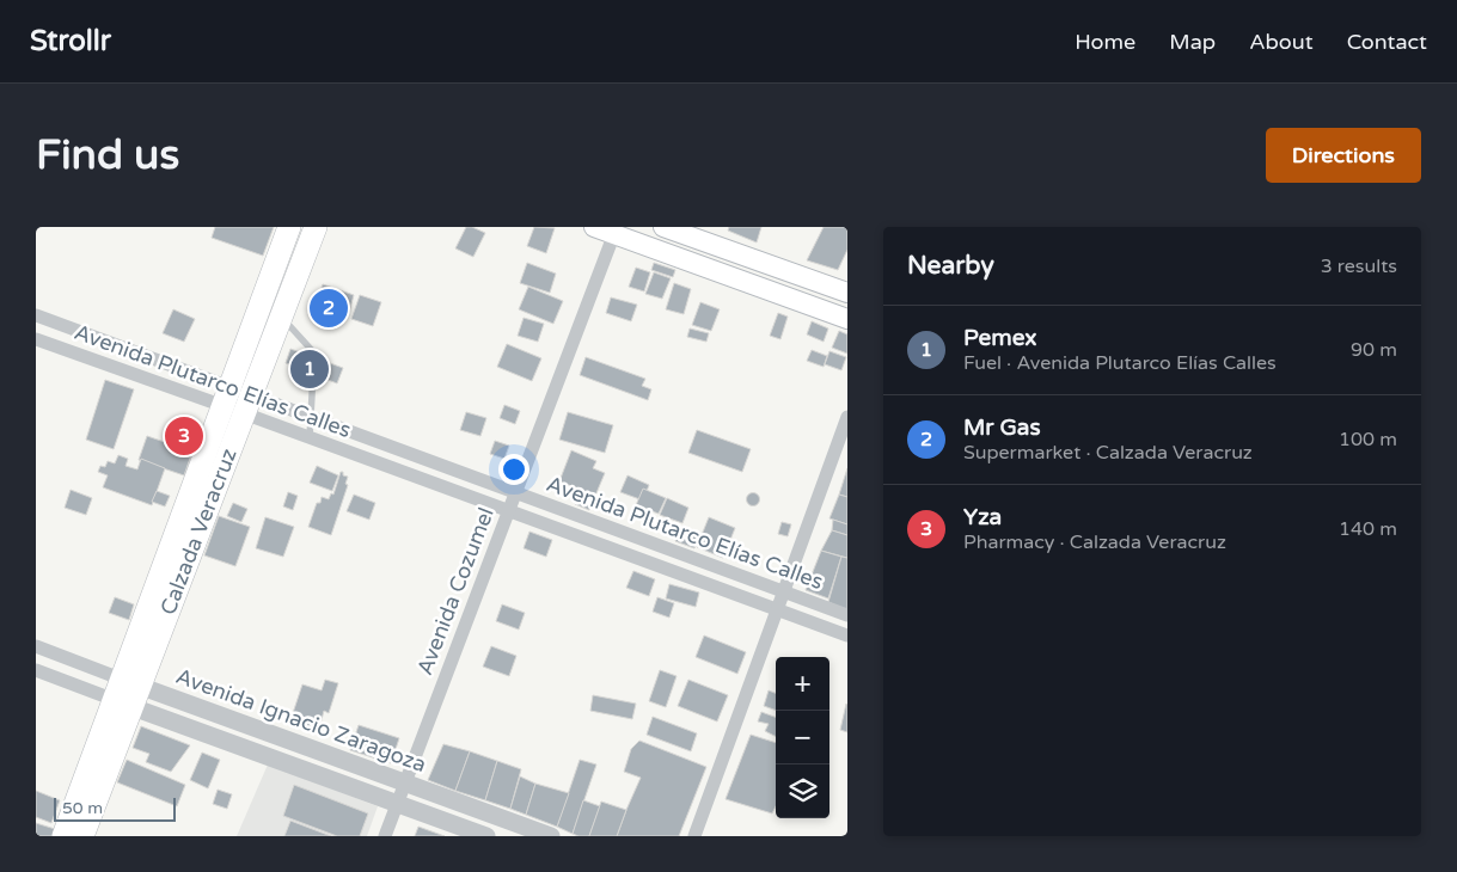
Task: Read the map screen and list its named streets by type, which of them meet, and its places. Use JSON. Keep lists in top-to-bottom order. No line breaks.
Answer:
{"streets":{"main road":["Calzada Veracruz"],"street":["Avenida Plutarco Elías Calles","Avenida Cozumel","Avenida Ignacio Zaragoza"]},"crossings":[["Avenida Plutarco Elías Calles","Calzada Veracruz"],["Avenida Plutarco Elías Calles","Avenida Cozumel"],["Calzada Veracruz","Avenida Ignacio Zaragoza"],["Avenida Cozumel","Avenida Ignacio Zaragoza"]],"scale_bar":"50 m","page":{"header":"Strollr","nav":["Home","Map","About","Contact"],"buttons":"Directions","title":"Find us","heading":["Nearby","3 results"],"pins":["2","1","3"],"list":[{"mark":"1","name":"Pemex","note":"Fuel · Avenida Plutarco Elías Calles","value":"90 m"},{"mark":"2","name":"Mr Gas","note":"Supermarket · Calzada Veracruz","value":"100 m"},{"mark":"3","name":"Yza","note":"Pharmacy · Calzada Veracruz","value":"140 m"}],"map_buttons":["+","−"],"scale":"50 m"}}
